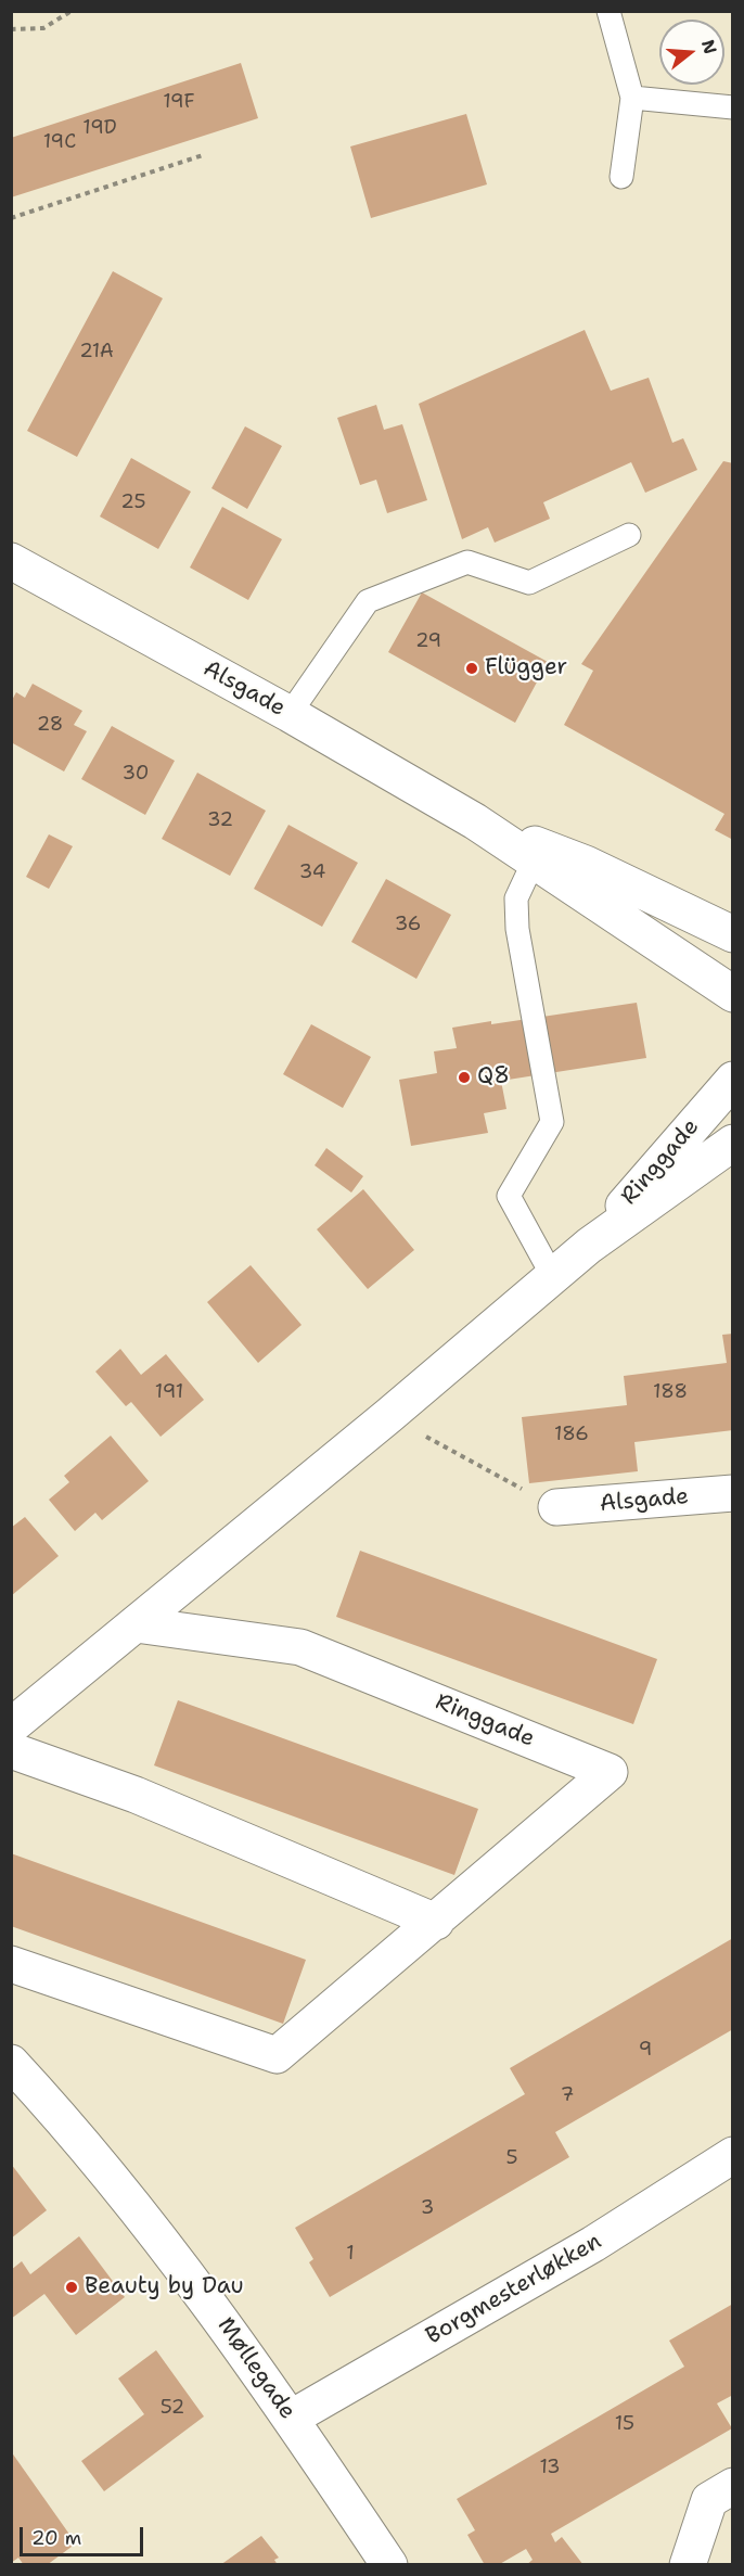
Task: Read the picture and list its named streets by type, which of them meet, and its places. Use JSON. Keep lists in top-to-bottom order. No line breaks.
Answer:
{"streets":{"street":["Alsgade","Ringgade","Borgmesterløkken","Møllegade"]},"crossings":[["Borgmesterløkken","Møllegade"]],"places":["Flügger","Q8","Beauty by Dau"],"house_numbers":["19F","19D","19C","21A","25","29","28","30","32","34","36","191","188","186","9","7","5","3","1","52","15","13"],"scale_bar":"20 m","north":"right"}
